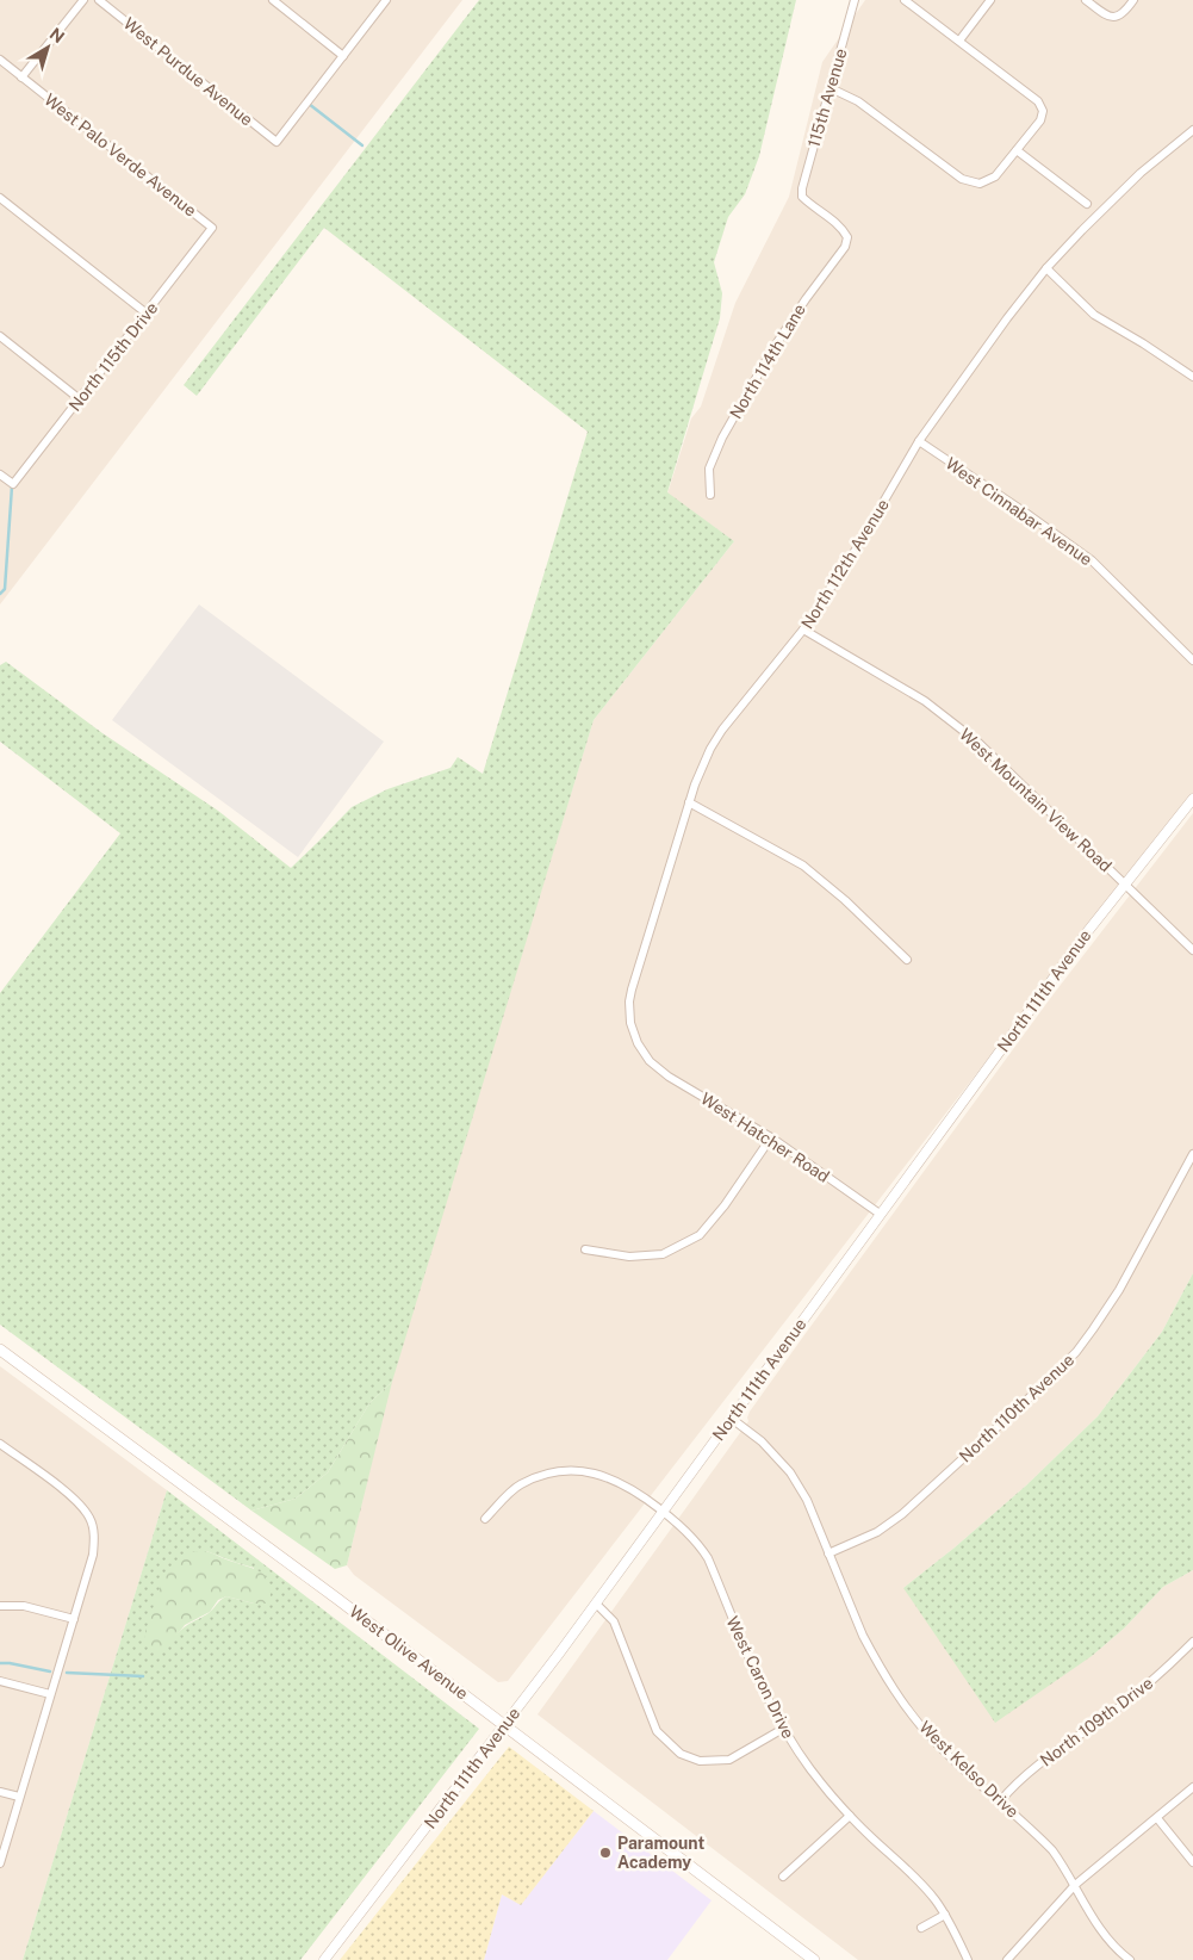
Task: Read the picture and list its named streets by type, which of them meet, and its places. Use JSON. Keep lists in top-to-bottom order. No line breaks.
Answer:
{"streets":{"main road":["West Olive Avenue"],"street":["West Purdue Avenue","115th Avenue","West Palo Verde Avenue","North 115th Drive","North 114th Lane","West Cinnabar Avenue","North 112th Avenue","West Mountain View Road","North 111th Avenue","West Hatcher Road","North 110th Avenue","West Caron Drive","North 109th Drive","West Kelso Drive"]},"crossings":[["115th Avenue","North 114th Lane"],["West Palo Verde Avenue","North 115th Drive"],["West Cinnabar Avenue","North 112th Avenue"],["North 112th Avenue","West Mountain View Road"],["North 112th Avenue","West Hatcher Road"],["West Mountain View Road","North 111th Avenue"],["North 111th Avenue","West Hatcher Road"],["North 111th Avenue","West Olive Avenue"],["North 111th Avenue","West Caron Drive"],["North 111th Avenue","West Kelso Drive"],["North 110th Avenue","West Kelso Drive"],["North 109th Drive","West Kelso Drive"]],"places":["Paramount Academy"],"north":"top right"}
